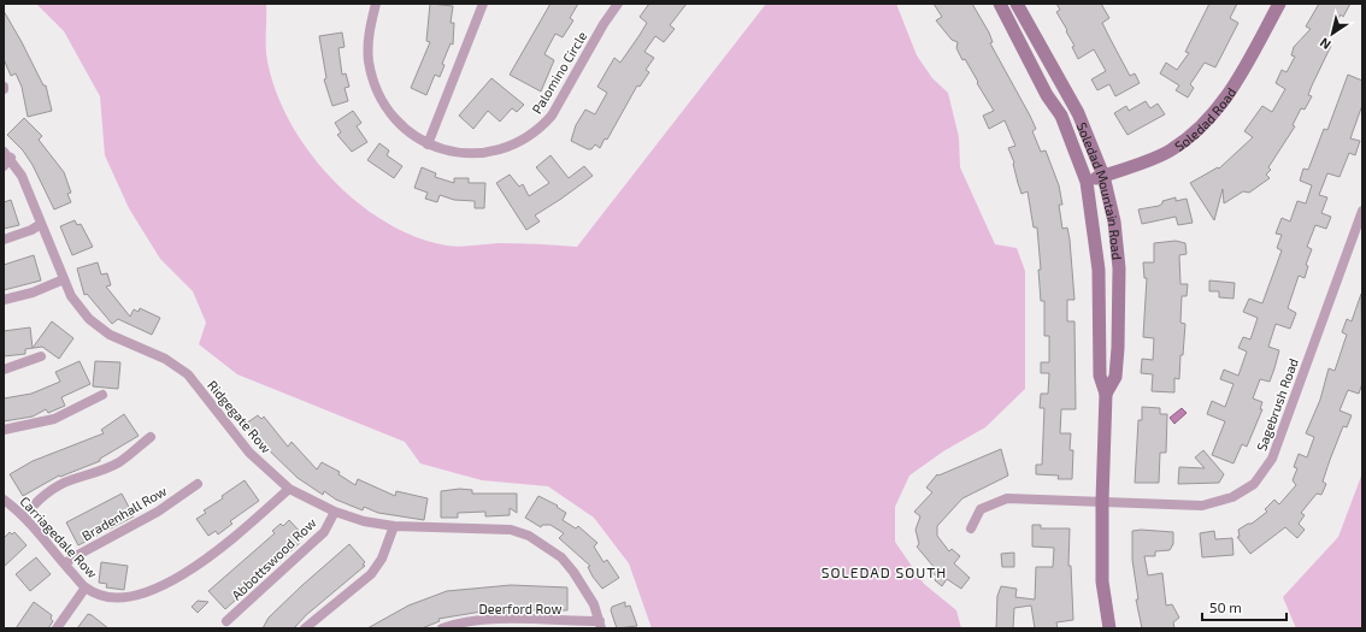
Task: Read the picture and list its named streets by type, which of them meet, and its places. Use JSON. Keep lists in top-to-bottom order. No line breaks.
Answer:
{"streets":{"main road":["Soledad Road","Soledad Mountain Road"],"street":["Palomino Circle","Sagebrush Road","Ridgegate Row","Bradenhall Row","Carriagedale Row","Abbottswood Row","Deerford Row"]},"crossings":[["Soledad Road","Soledad Mountain Road"],["Soledad Mountain Road","Sagebrush Road"],["Ridgegate Row","Carriagedale Row"],["Ridgegate Row","Abbottswood Row"],["Ridgegate Row","Deerford Row"],["Bradenhall Row","Carriagedale Row"]],"districts":["SOLEDAD SOUTH"],"scale_bar":"50 m","north":"bottom left"}
